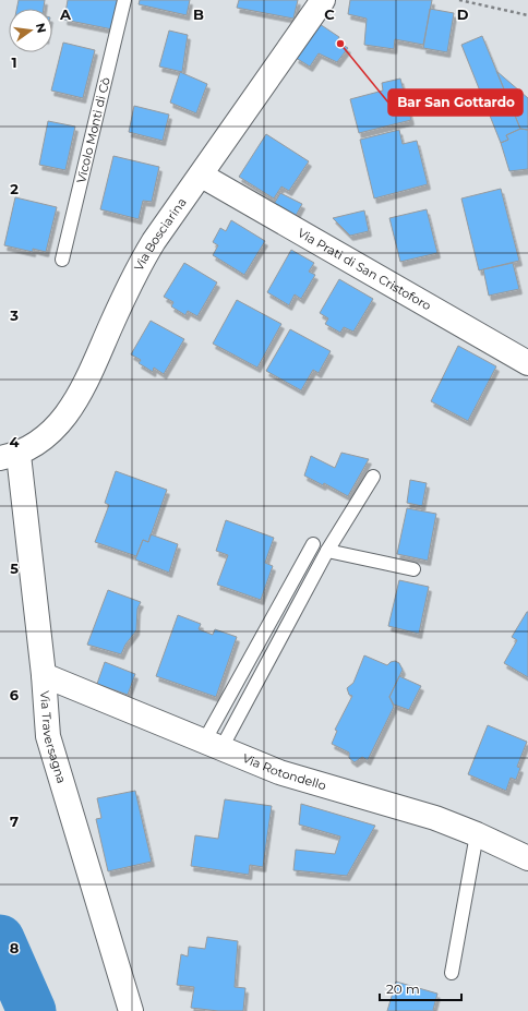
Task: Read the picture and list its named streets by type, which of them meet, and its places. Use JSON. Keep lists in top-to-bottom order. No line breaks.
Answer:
{"streets":{"street":["Via Bosciarina","Via Prati di San Cristoforo","Via Traversagna","Via Rotondello"],"lane":["Vicolo Monti di Cò"]},"crossings":[["Via Bosciarina","Via Prati di San Cristoforo"],["Via Bosciarina","Via Traversagna"],["Via Traversagna","Via Rotondello"]],"places":["Bar San Gottardo"],"scale_bar":"20 m","north":"right","grid":{"columns":["A","B","C","D"],"rows":["1","2","3","4","5","6","7","8"]}}
